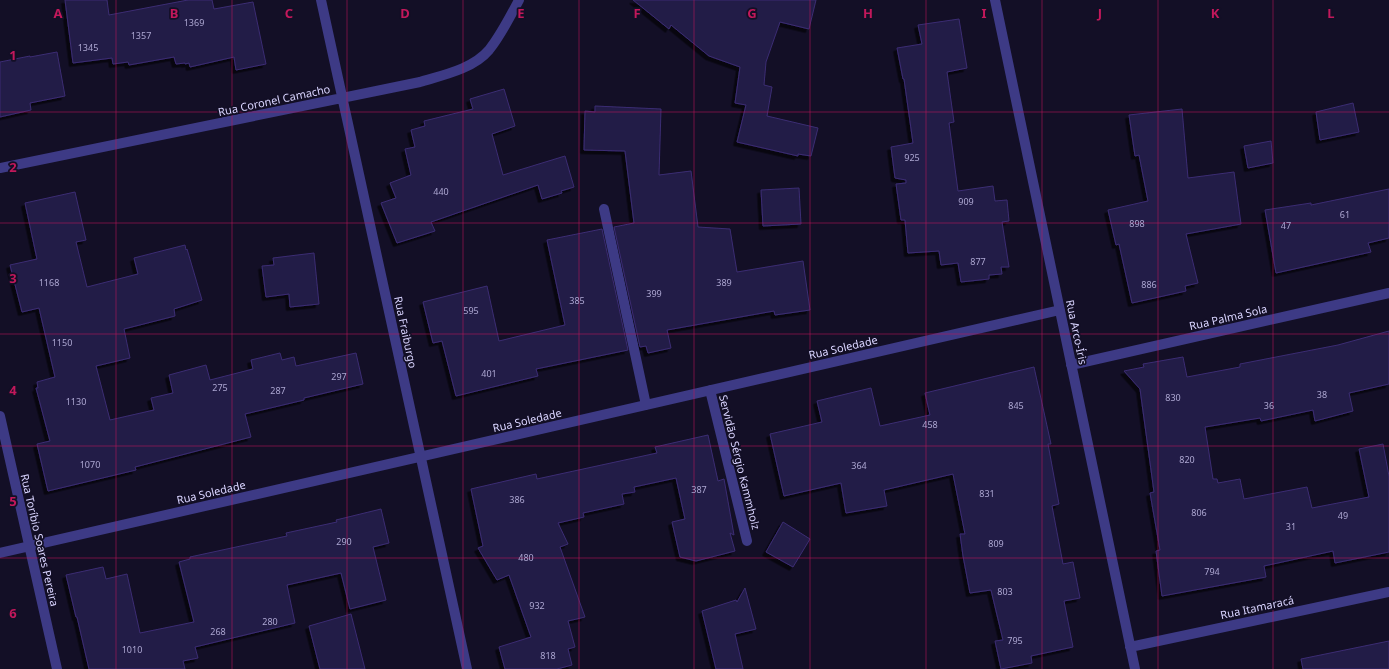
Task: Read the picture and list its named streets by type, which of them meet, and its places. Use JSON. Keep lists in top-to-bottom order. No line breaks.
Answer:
{"streets":{"street":["Rua Coronel Camacho","Rua Palma Sola","Rua Fraiburgo","Rua Arco-Íris","Rua Soledade","Servidão Sérgio Kammholz","Rua Toríbio Soares Pereira","Rua Itamaracá"]},"crossings":[["Rua Coronel Camacho","Rua Fraiburgo"],["Rua Palma Sola","Rua Arco-Íris"],["Rua Fraiburgo","Rua Soledade"],["Rua Arco-Íris","Rua Soledade"],["Rua Arco-Íris","Rua Itamaracá"],["Rua Soledade","Servidão Sérgio Kammholz"],["Rua Soledade","Rua Toríbio Soares Pereira"]],"house_numbers":["1369","1357","1345","925","440","909","61","898","47","877","1168","389","886","399","385","595","1150","401","297","275","287","38","830","1130","845","36","458","820","1070","364","387","831","386","806","49","31","290","809","480","794","803","932","280","268","795","1010","818"],"grid":{"columns":["A","B","C","D","E","F","G","H","I","J","K","L"],"rows":["1","2","3","4","5","6"]}}
